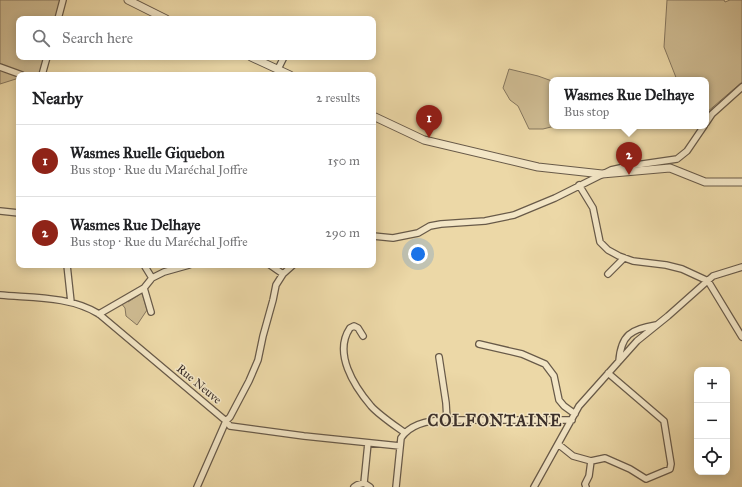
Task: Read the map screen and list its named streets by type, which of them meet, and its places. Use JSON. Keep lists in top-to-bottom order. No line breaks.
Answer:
{"streets":{"street":["Rue Neuve"]},"districts":["COLFONTAINE"],"page":{"search":"Search here","heading":["Nearby","2 results"],"popup":["Wasmes Rue Delhaye","Bus stop"],"pins":["1","2"],"list":[{"mark":"1","name":"Wasmes Ruelle Giquebon","note":"Bus stop · Rue du Maréchal Joffre","value":"150 m"},{"mark":"2","name":"Wasmes Rue Delhaye","note":"Bus stop · Rue du Maréchal Joffre","value":"290 m"}],"map_buttons":["+","−"]}}
